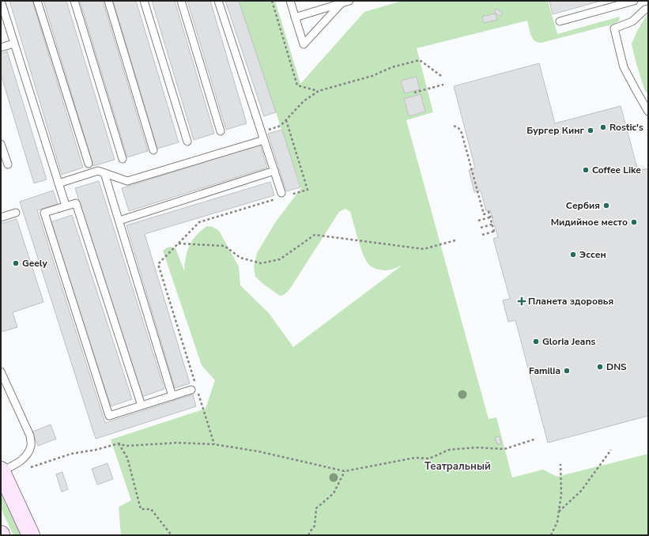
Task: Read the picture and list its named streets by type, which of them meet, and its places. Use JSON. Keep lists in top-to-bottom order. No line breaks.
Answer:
{"districts":["Театральный"],"places":{"other":["Rostic's","Бургер Кинг","Coffee Like","Сербия","Мидийное место","Эссен","Geely","Gloria Jeans","DNS","Familia"],"health":["Планета здоровья"]}}
